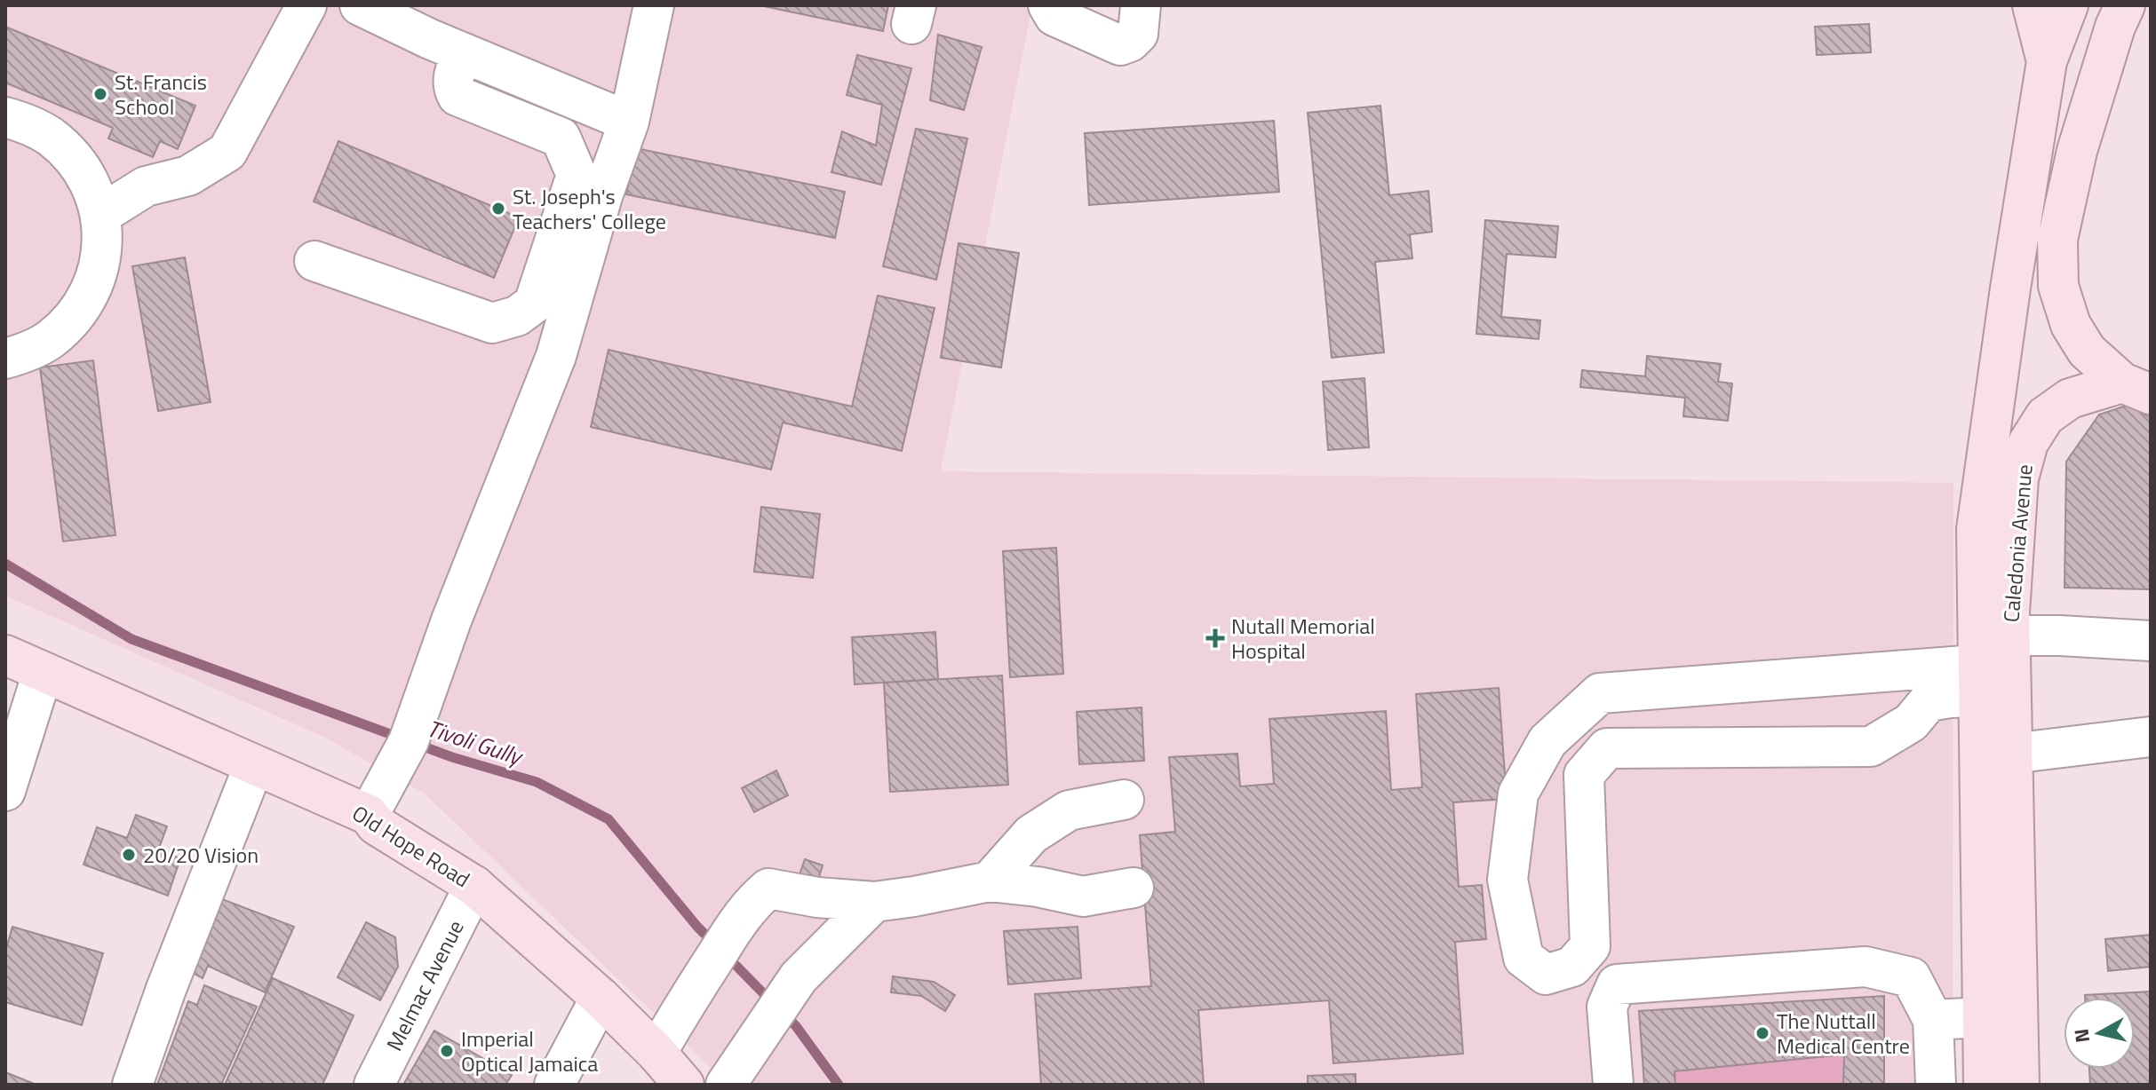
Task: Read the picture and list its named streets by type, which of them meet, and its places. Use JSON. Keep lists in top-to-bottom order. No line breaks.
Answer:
{"streets":{"main road":["Caledonia Avenue","Old Hope Road"],"street":["Melmac Avenue"]},"crossings":[["Old Hope Road","Melmac Avenue"]],"water":["Tivoli Gully"],"places":{"other":["St. Francis School","St. Joseph's Teachers' College","20/20 Vision","The Nuttall Medical Centre","Imperial Optical Jamaica"],"health":["Nutall Memorial Hospital"]},"north":"left"}
